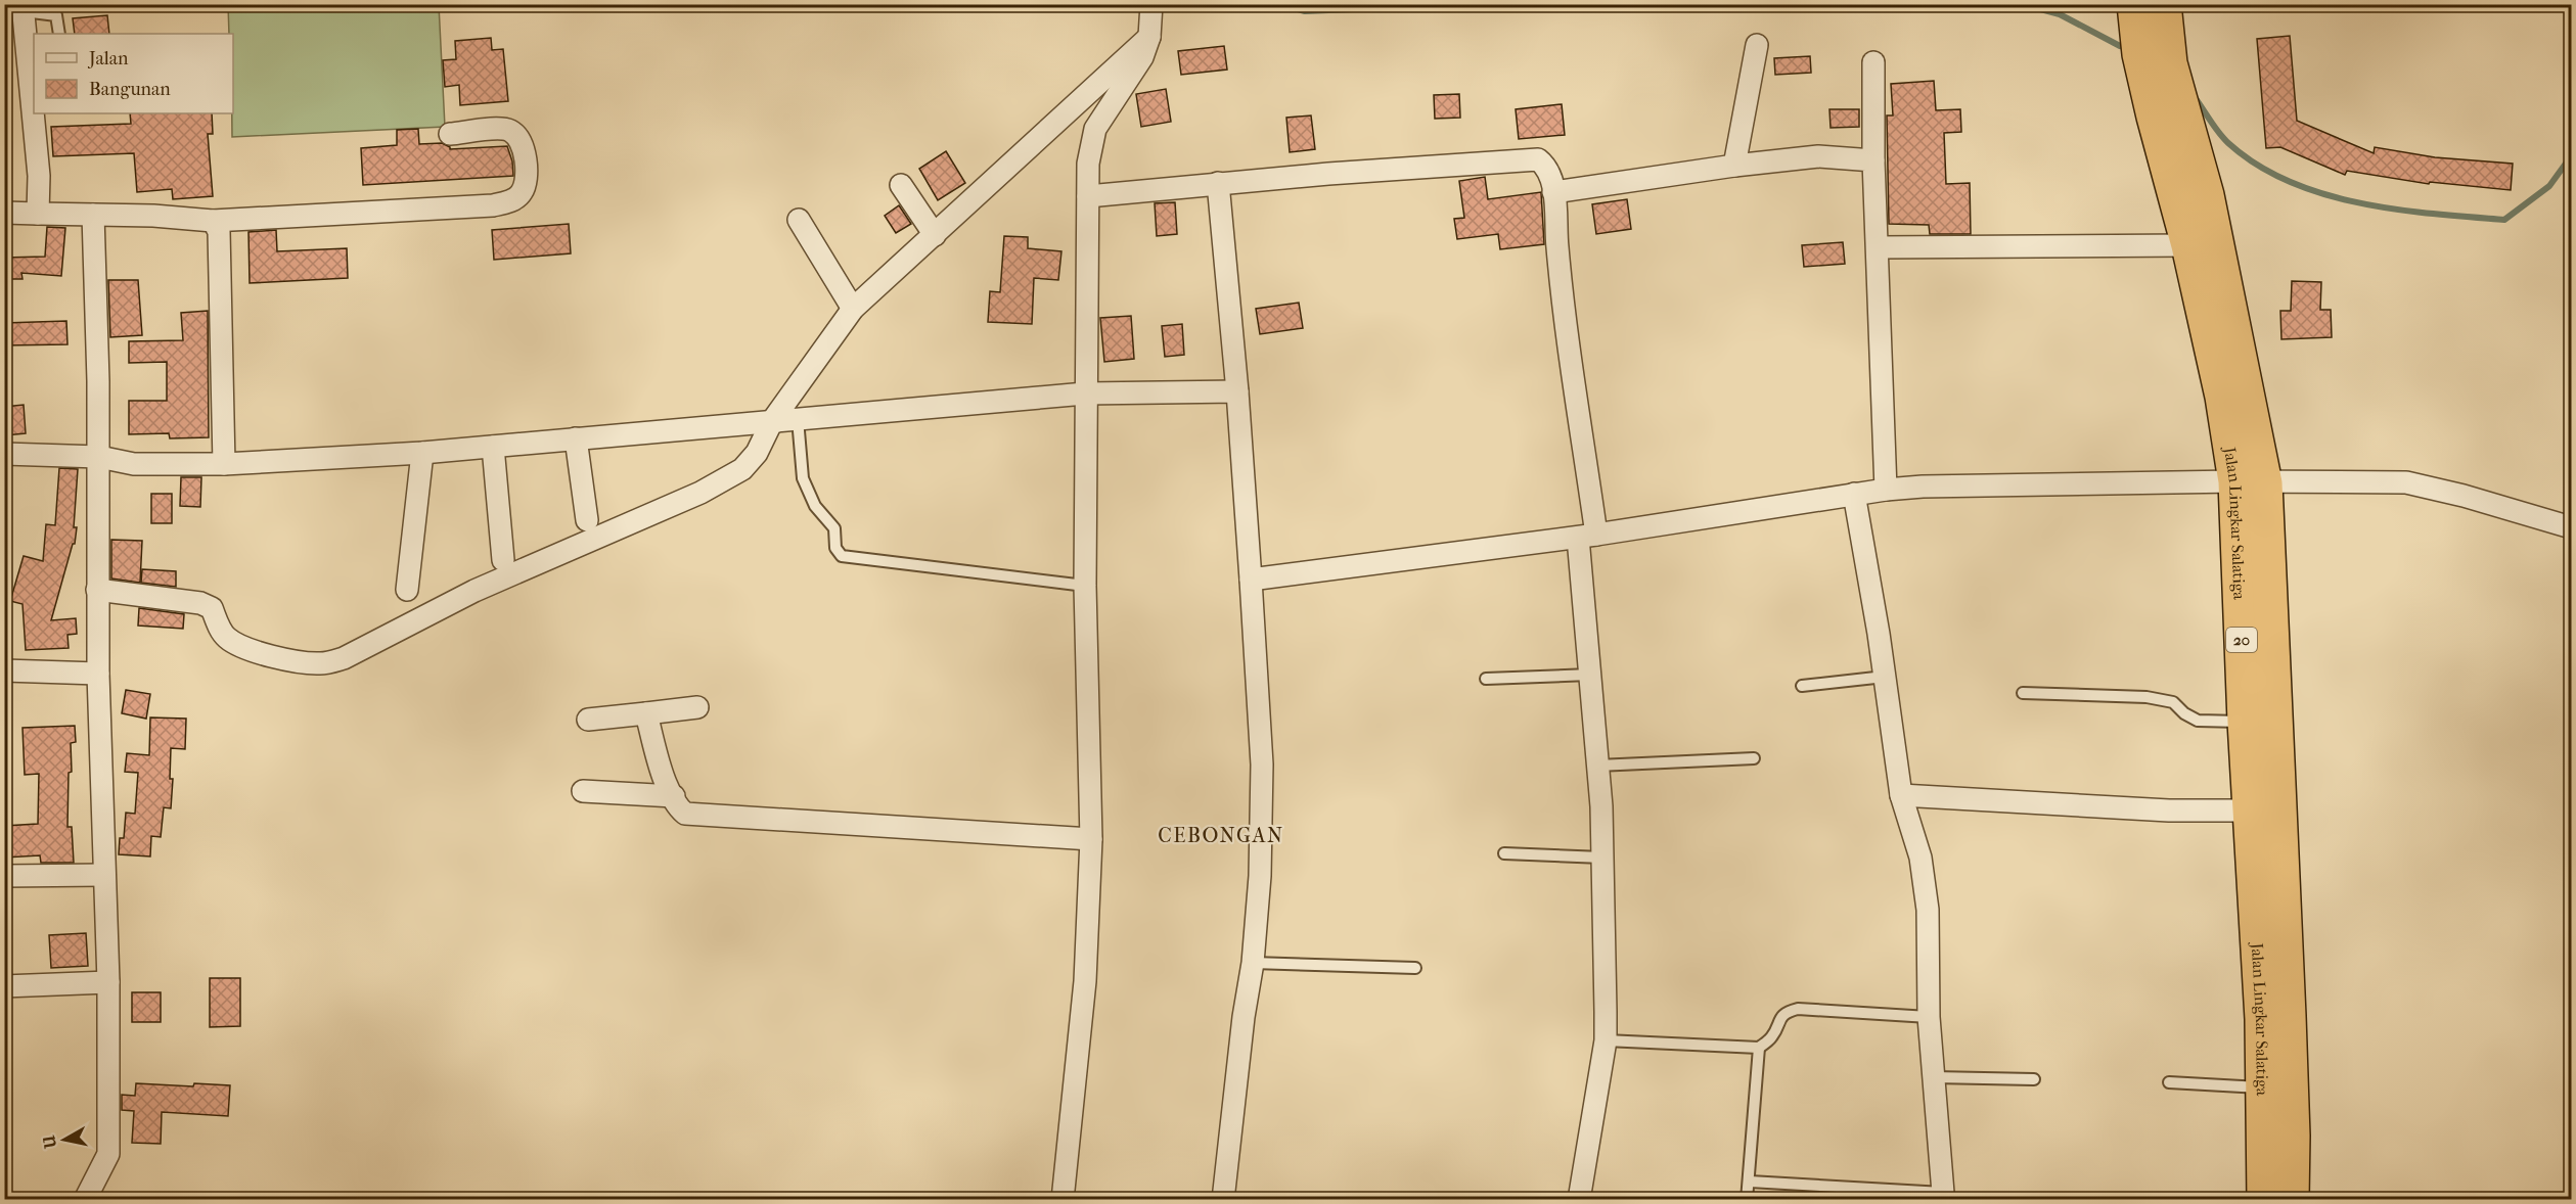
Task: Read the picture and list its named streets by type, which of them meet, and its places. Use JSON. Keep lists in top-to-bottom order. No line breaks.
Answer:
{"streets":{"highway":["Jalan Lingkar Salatiga","20"]},"districts":["CEBONGAN"],"legend":["Jalan","Bangunan"],"north":"left"}
